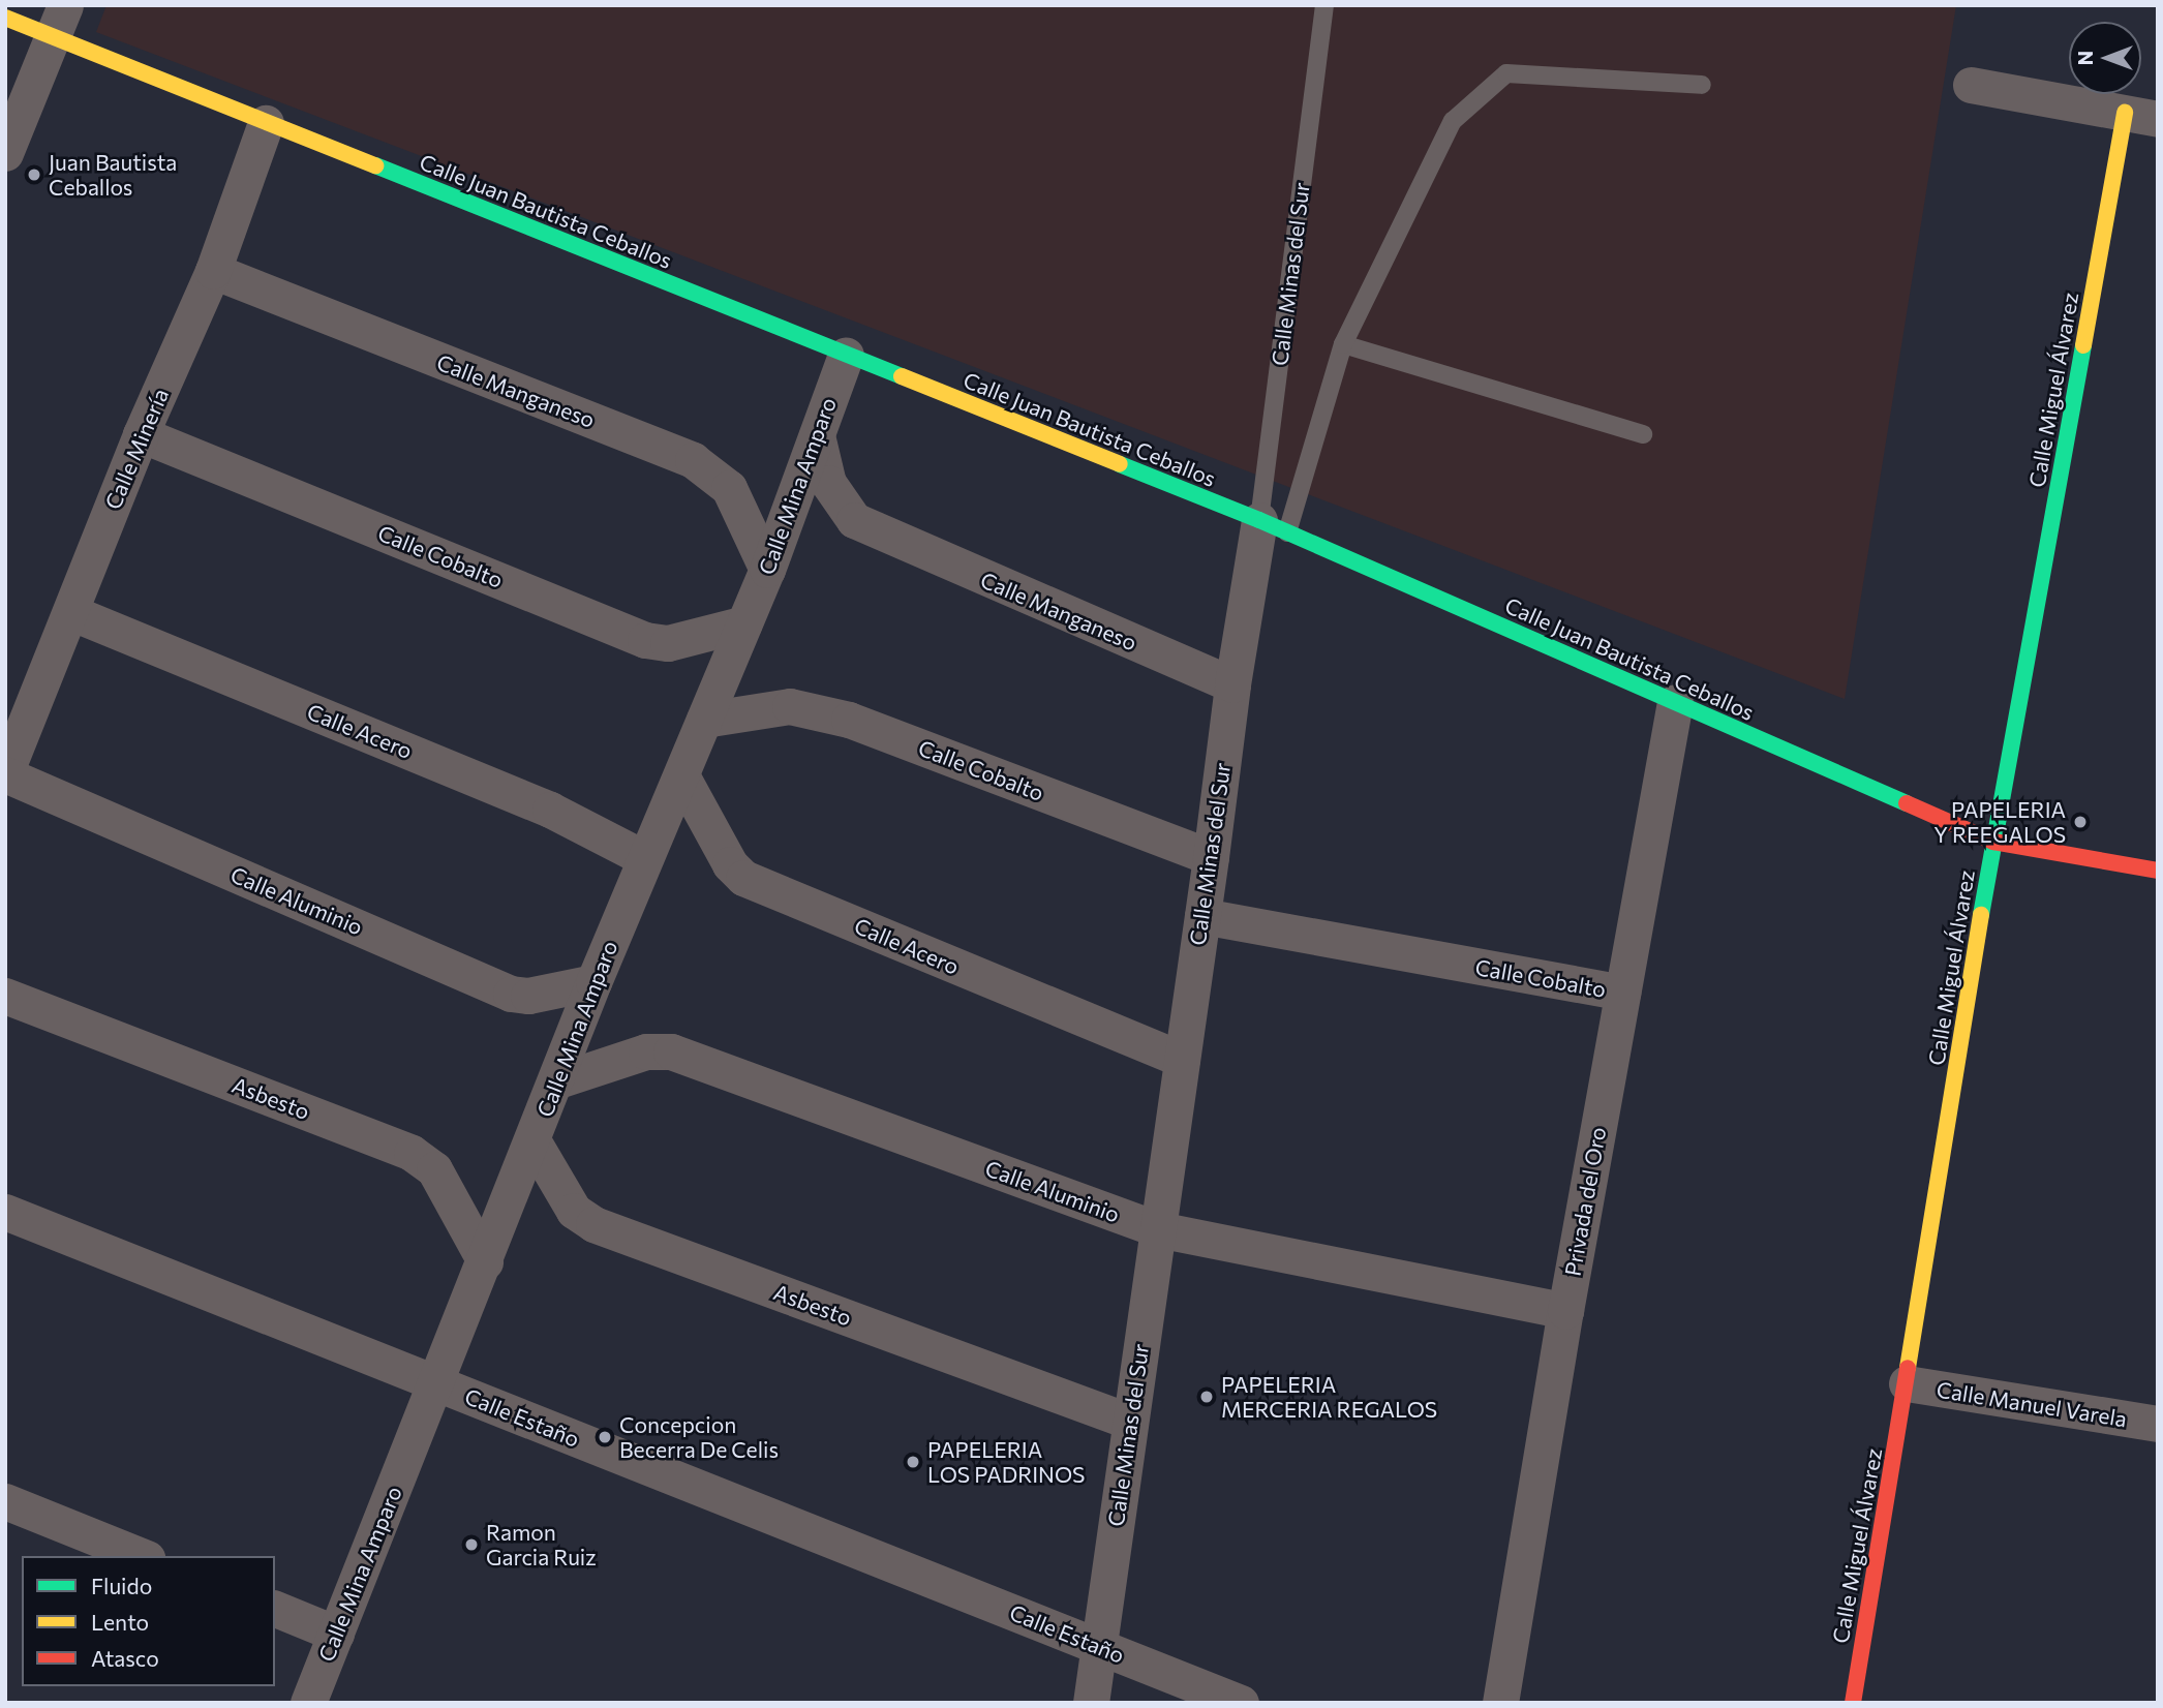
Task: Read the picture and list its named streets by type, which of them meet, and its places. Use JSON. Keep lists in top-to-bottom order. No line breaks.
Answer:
{"streets":{"street":["Calle Juan Bautista Ceballos","Calle Minas del Sur","Calle Miguel Álvarez","Calle Manganeso","Calle Minería","Calle Mina Amparo","Calle Cobalto","Calle Acero","Calle Aluminio","Asbesto","Privada del Oro","Calle Manuel Varela","Calle Estaño"]},"crossings":[["Calle Juan Bautista Ceballos","Calle Minas del Sur"],["Calle Juan Bautista Ceballos","Calle Miguel Álvarez"],["Calle Juan Bautista Ceballos","Calle Minería"],["Calle Juan Bautista Ceballos","Calle Mina Amparo"],["Calle Juan Bautista Ceballos","Privada del Oro"],["Calle Minas del Sur","Calle Manganeso"],["Calle Minas del Sur","Calle Cobalto"],["Calle Minas del Sur","Calle Acero"],["Calle Minas del Sur","Calle Aluminio"],["Calle Minas del Sur","Asbesto"],["Calle Minas del Sur","Calle Estaño"],["Calle Miguel Álvarez","Calle Manuel Varela"],["Calle Manganeso","Calle Minería"],["Calle Manganeso","Calle Mina Amparo"],["Calle Minería","Calle Cobalto"],["Calle Minería","Calle Acero"],["Calle Minería","Calle Aluminio"],["Calle Mina Amparo","Calle Cobalto"],["Calle Mina Amparo","Calle Acero"],["Calle Mina Amparo","Calle Aluminio"],["Calle Mina Amparo","Asbesto"],["Calle Mina Amparo","Calle Estaño"],["Calle Cobalto","Privada del Oro"],["Calle Aluminio","Privada del Oro"]],"places":["Juan Bautista Ceballos","PAPELERIA Y REEGALOS","PAPELERIA MERCERIA REGALOS","Concepcion Becerra De Celis","PAPELERIA LOS PADRINOS","Ramon Garcia Ruiz"],"legend":["Fluido","Lento","Atasco"],"north":"left"}
